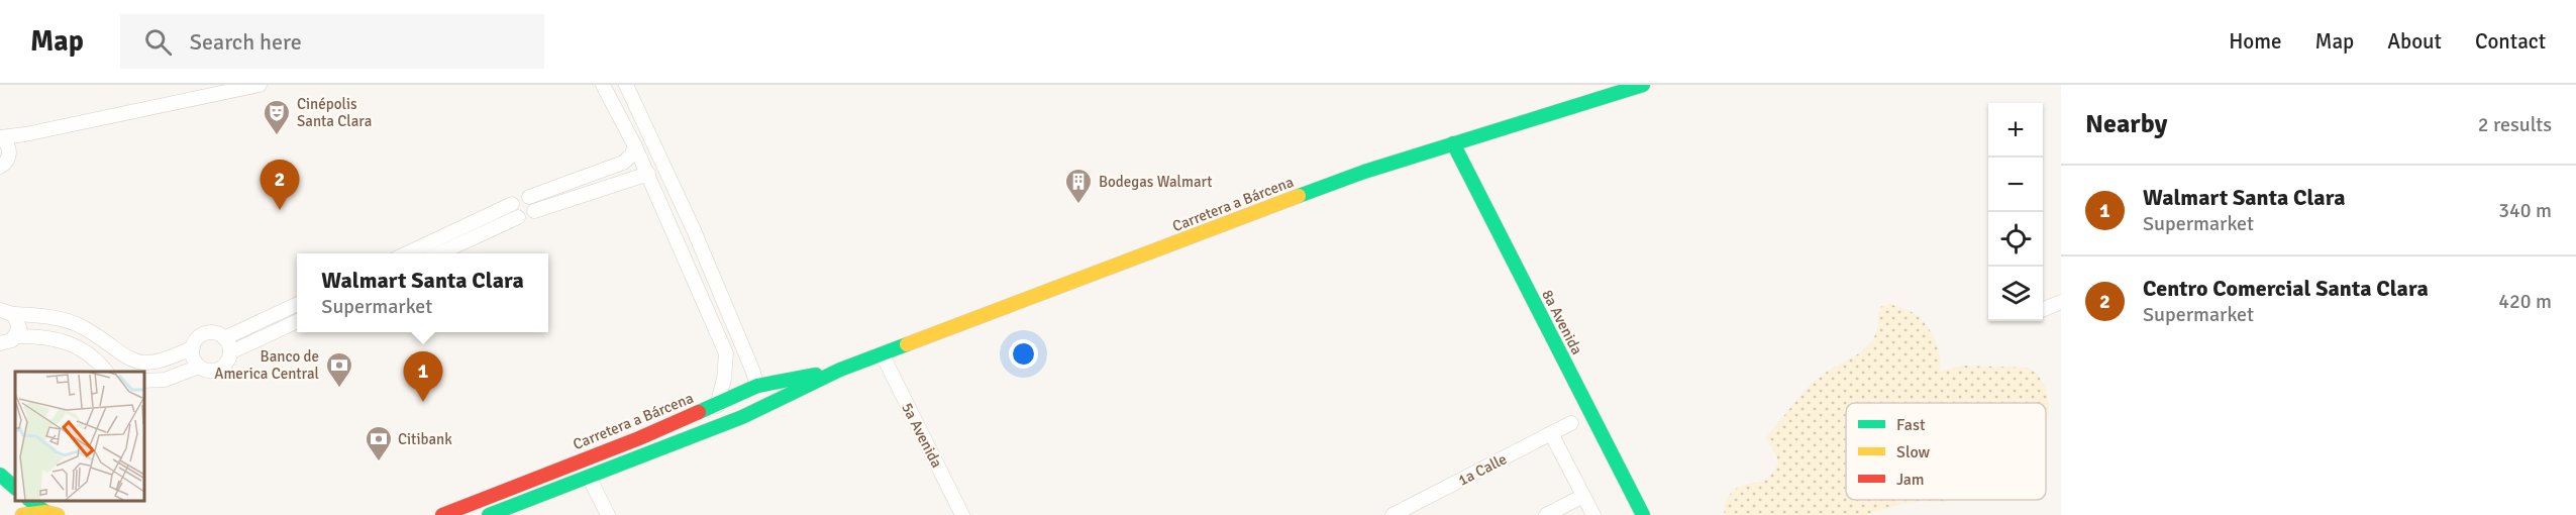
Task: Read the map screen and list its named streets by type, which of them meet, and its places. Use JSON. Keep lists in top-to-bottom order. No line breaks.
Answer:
{"streets":{"main road":["Carretera a Bárcena","8a Avenida"],"street":["5a Avenida","1a Calle"]},"crossings":[["Carretera a Bárcena","8a Avenida"],["Carretera a Bárcena","5a Avenida"]],"places":{"theatre":["Cinépolis Santa Clara"],"building":["Bodegas Walmart"],"bank":["Banco de America Central","Citibank"]},"legend":["Fast","Slow","Jam"],"page":{"header":"Map","search":"Search here","nav":["Home","Map","About","Contact"],"heading":["Nearby","2 results"],"map_buttons":["+","−"],"pins":["2","1"],"list":[{"mark":"1","name":"Walmart Santa Clara","note":"Supermarket","value":"340 m"},{"mark":"2","name":"Centro Comercial Santa Clara","note":"Supermarket","value":"420 m"}],"popup":["Walmart Santa Clara","Supermarket"]}}
